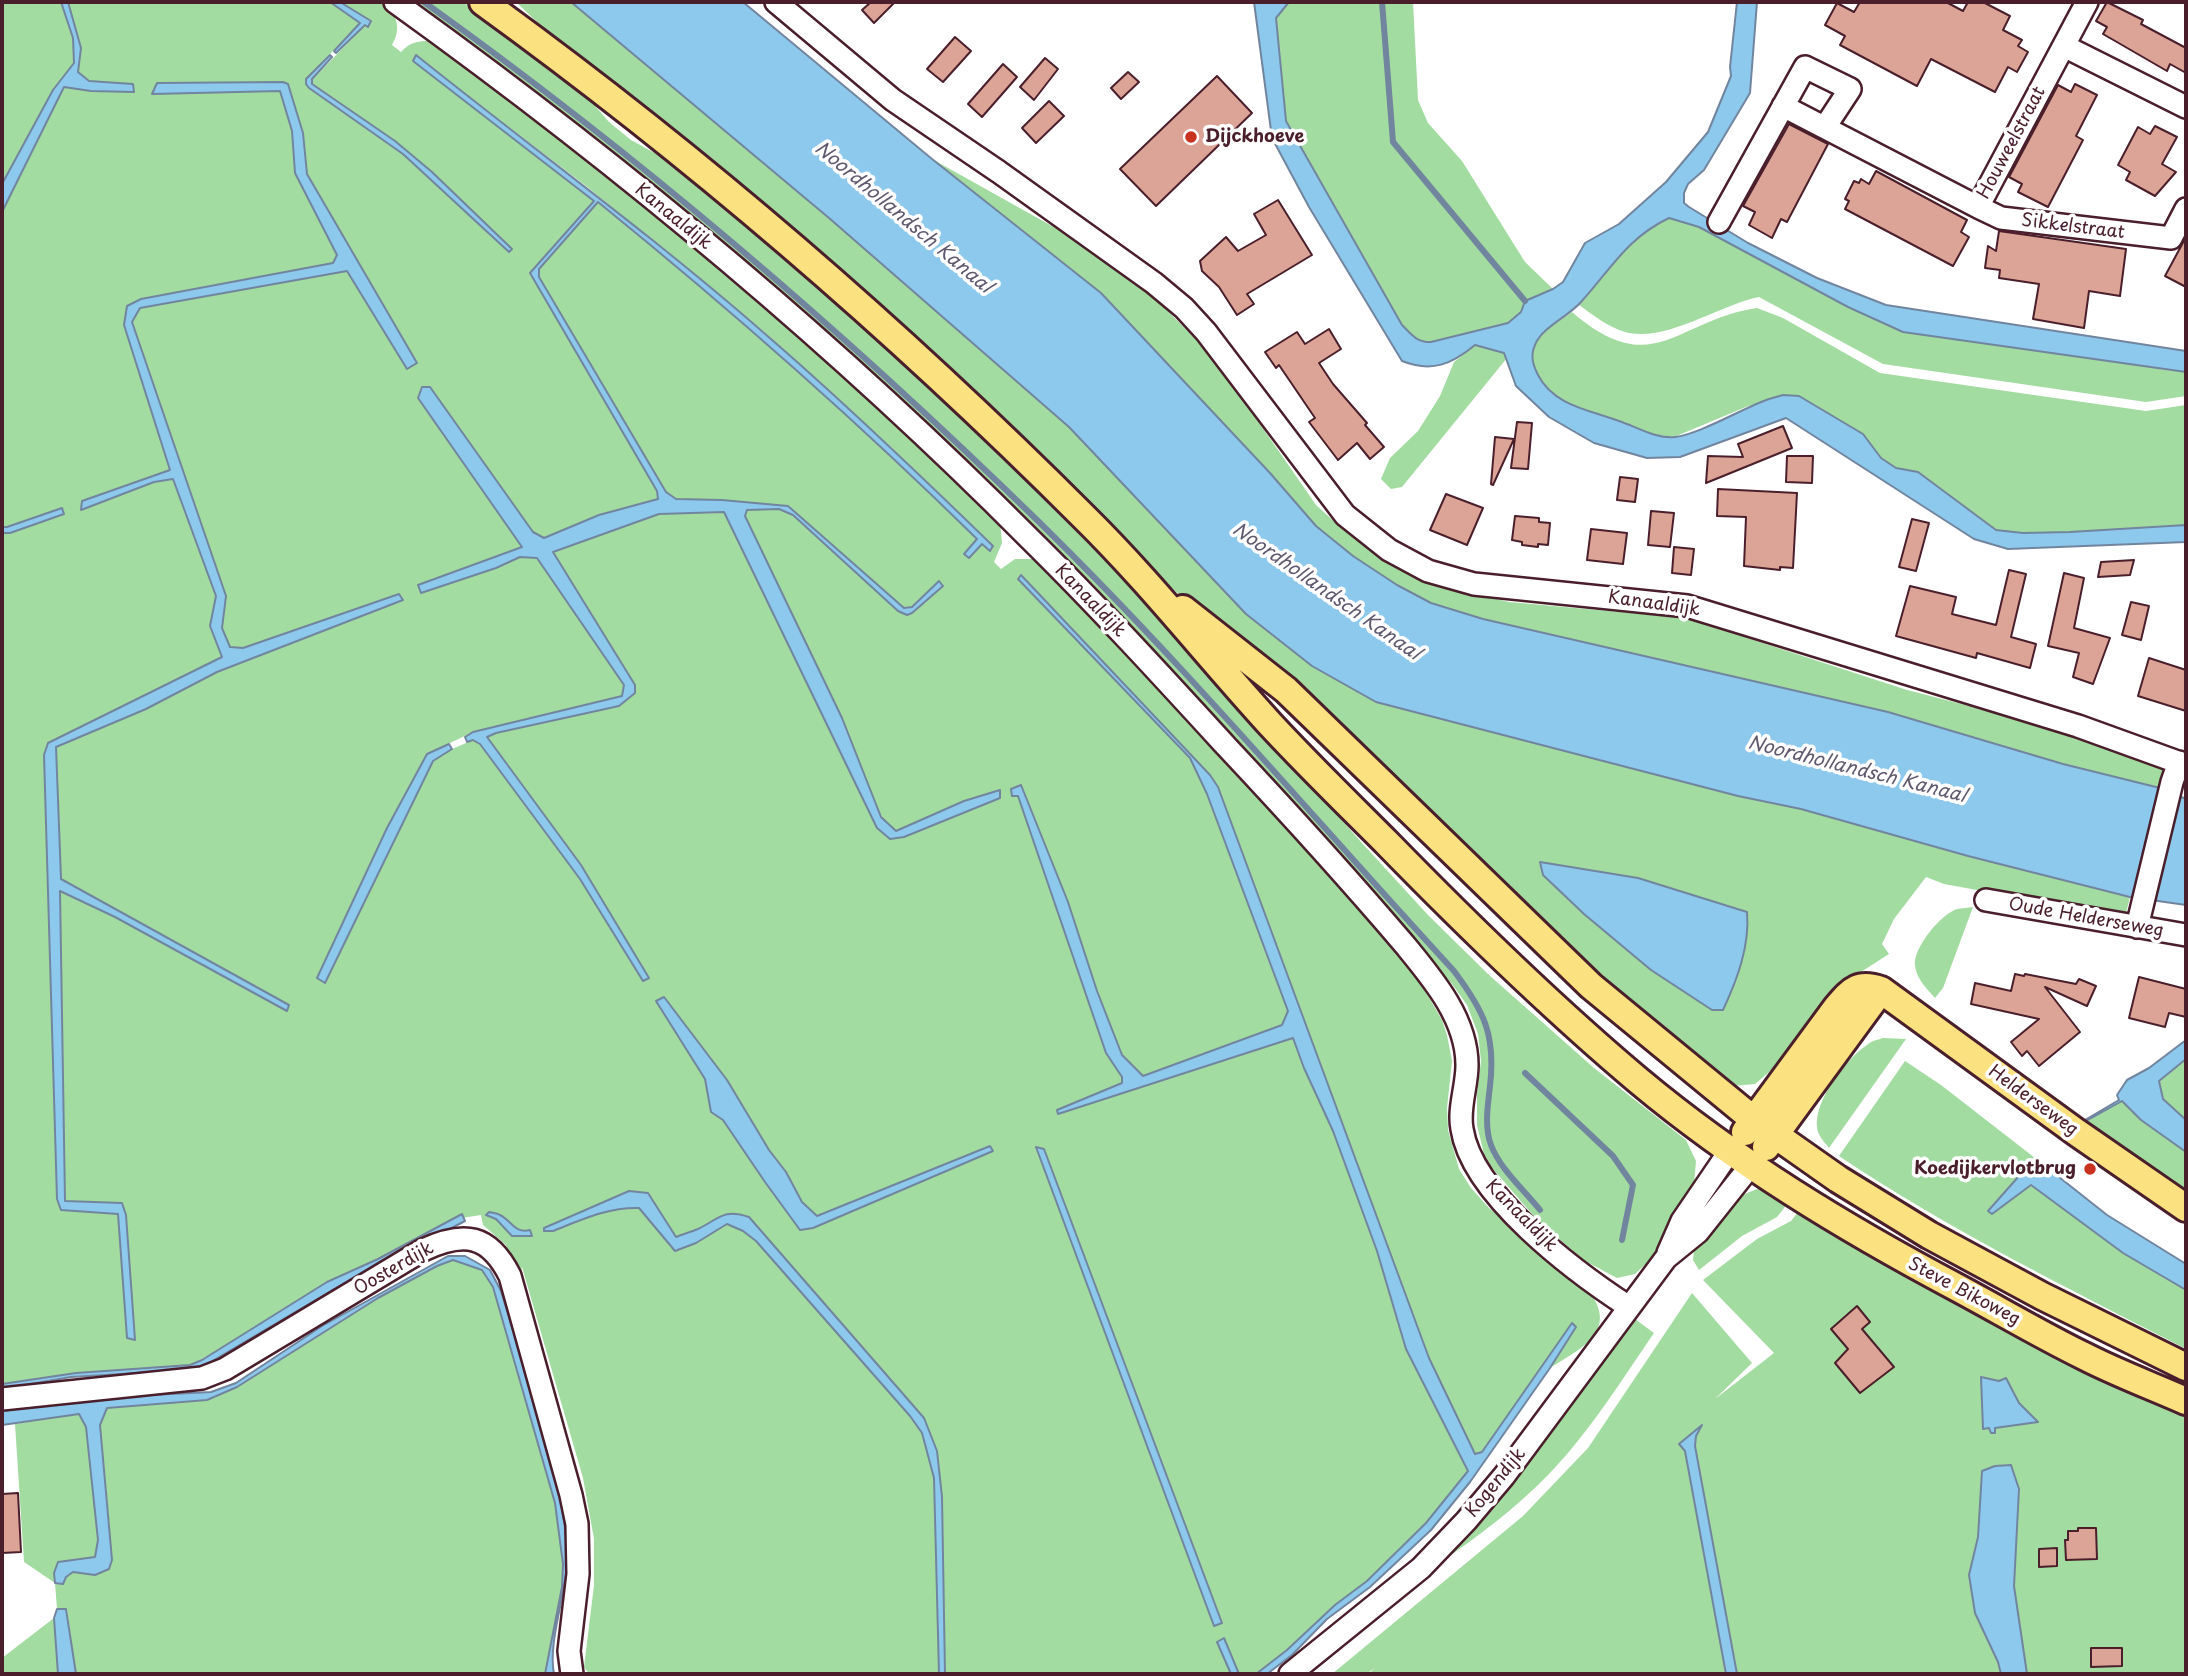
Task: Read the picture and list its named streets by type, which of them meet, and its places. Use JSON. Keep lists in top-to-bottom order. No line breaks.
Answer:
{"streets":{"main road":["Helderseweg","Steve Bikoweg"],"street":["Houweelstraat","Kanaaldijk","Sikkelstraat","Oude Helderseweg","Oosterdijk","Kogendijk"]},"crossings":[["Houweelstraat","Sikkelstraat"],["Kanaaldijk","Kogendijk"],["Helderseweg","Steve Bikoweg"],["Steve Bikoweg","Kogendijk"]],"water":["Noordhollandsch Kanaal"],"places":["Dijckhoeve","Koedijkervlotbrug"]}
